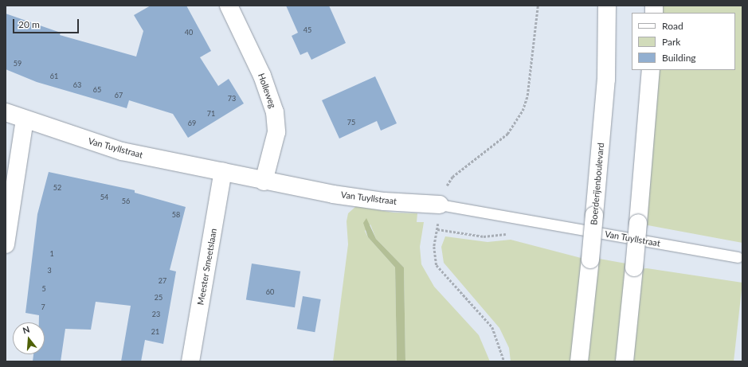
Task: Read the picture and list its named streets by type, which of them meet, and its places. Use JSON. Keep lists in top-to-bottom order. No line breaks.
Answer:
{"streets":{"street":["Holleweg","Van Tuyllstraat","Boerderijenboulevard","Meester Smeetslaan"]},"crossings":[["Holleweg","Van Tuyllstraat"],["Van Tuyllstraat","Meester Smeetslaan"]],"house_numbers":["45","40","59","61","63","65","67","73","71","75","69","52","54","56","58","1","3","27","5","60","25","7","23","21"],"legend":["Road","Park","Building"],"scale_bar":"20 m","north":"top"}
